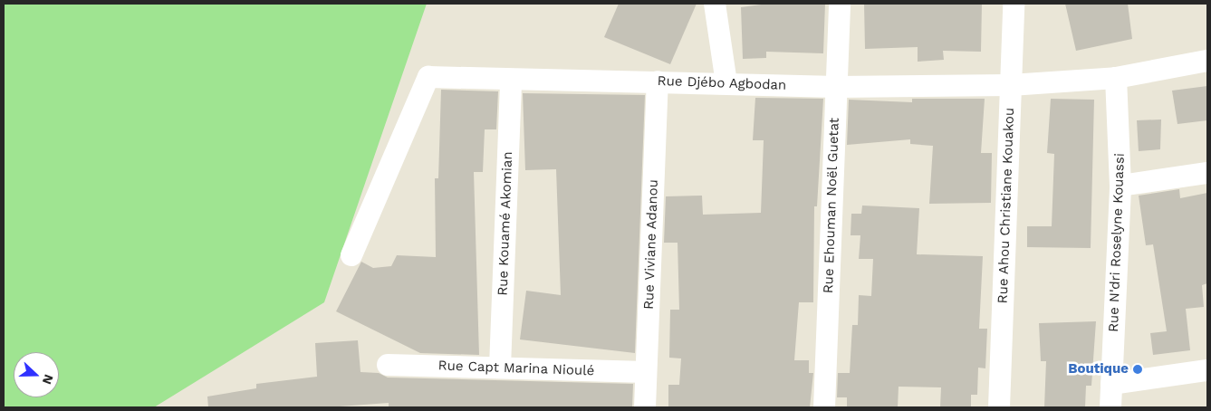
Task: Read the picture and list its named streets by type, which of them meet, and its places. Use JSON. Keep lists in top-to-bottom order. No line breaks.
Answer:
{"streets":{"street":["Rue Djébo Agbodan","Rue Ehouman Noël Guetat","Rue Ahou Christiane Kouakou","Rue Kouamé Akomian","Rue N'dri Roselyne Kouassi","Rue Viviane Adanou","Rue Capt Marina Nioulé"]},"crossings":[["Rue Djébo Agbodan","Rue Ehouman Noël Guetat"],["Rue Djébo Agbodan","Rue Ahou Christiane Kouakou"],["Rue Djébo Agbodan","Rue Kouamé Akomian"],["Rue Djébo Agbodan","Rue N'dri Roselyne Kouassi"],["Rue Djébo Agbodan","Rue Viviane Adanou"],["Rue Kouamé Akomian","Rue Capt Marina Nioulé"],["Rue Viviane Adanou","Rue Capt Marina Nioulé"]],"places":["Boutique"],"north":"right"}
